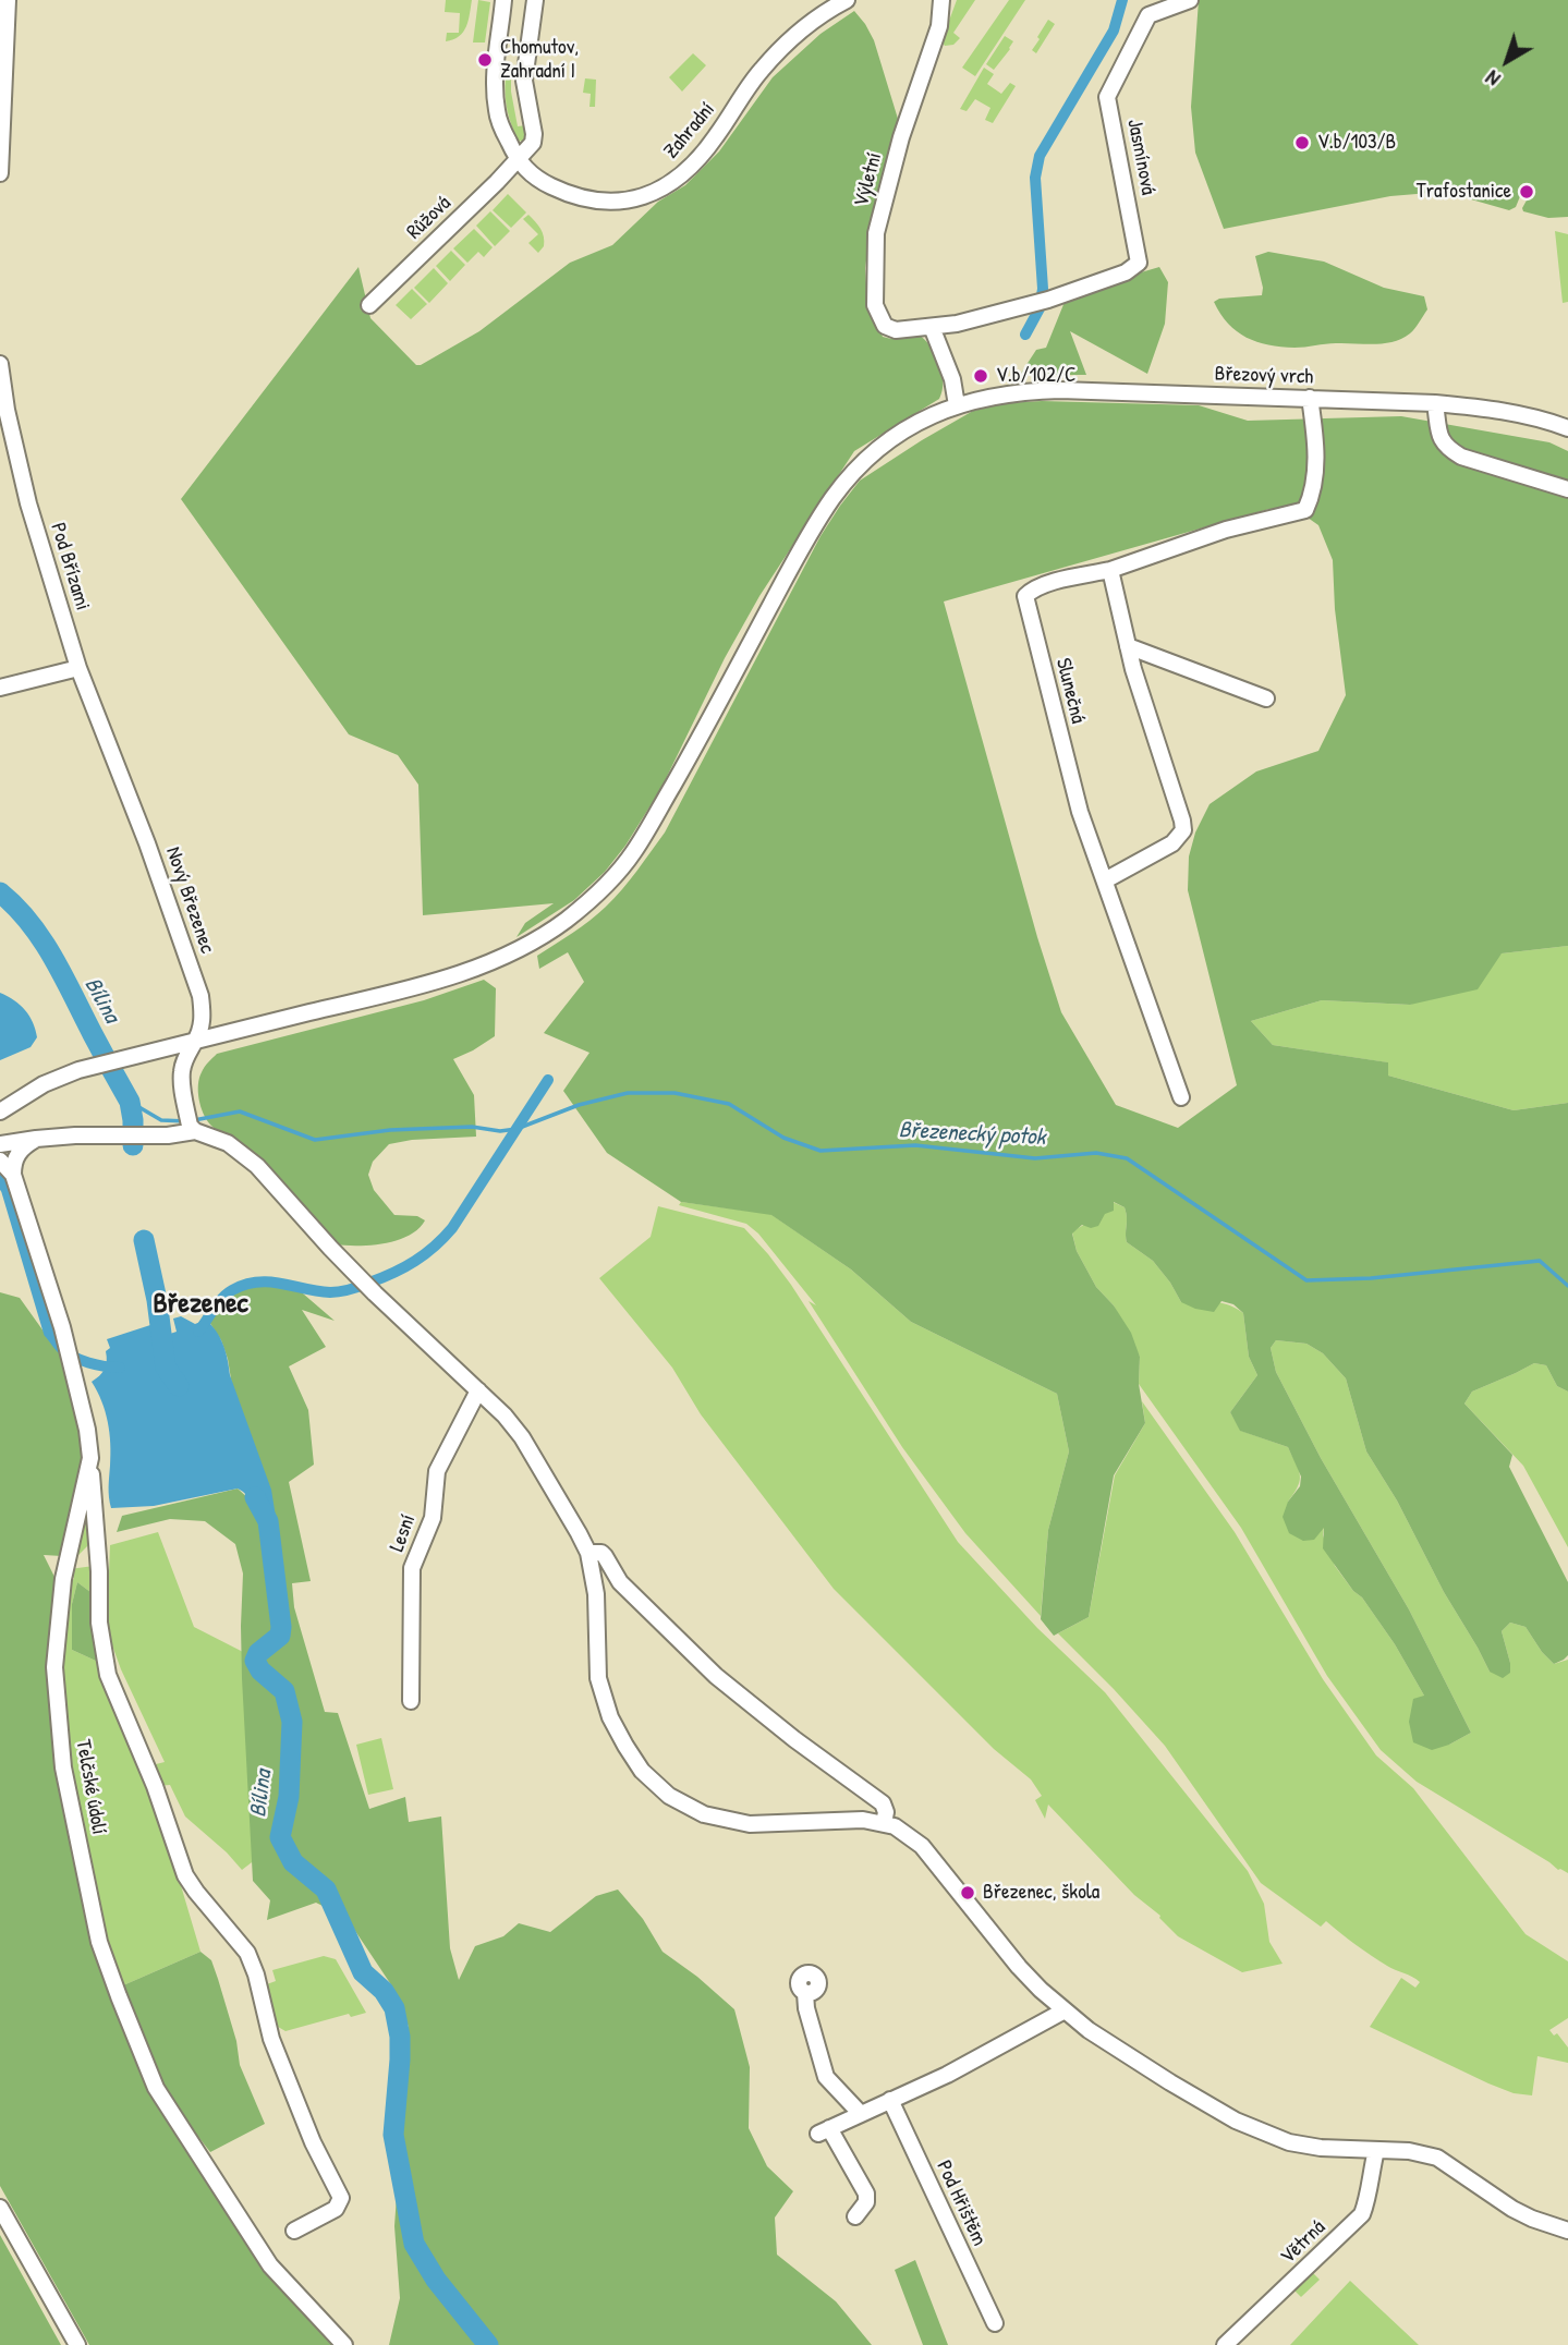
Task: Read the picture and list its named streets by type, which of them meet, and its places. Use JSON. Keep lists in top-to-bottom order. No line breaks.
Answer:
{"streets":{"street":["Zahradní","Jasmínová","Výletní","Růžová","Březový vrch","Pod Břízami","Slunečná","Nový Březenec","Lesní","Telčské údolí","Pod Hřištěm","Větrná"]},"crossings":[["Zahradní","Růžová"],["Jasmínová","Výletní"],["Březový vrch","Slunečná"],["Březový vrch","Nový Březenec"],["Pod Břízami","Nový Březenec"]],"districts":["Březenec"],"water":["Bílina","Březenecký potok"],"places":["Chomutov, Zahradní I","V.b/103/B","Trafostanice","V.b/102/C","Březenec, škola"],"north":"bottom left"}
